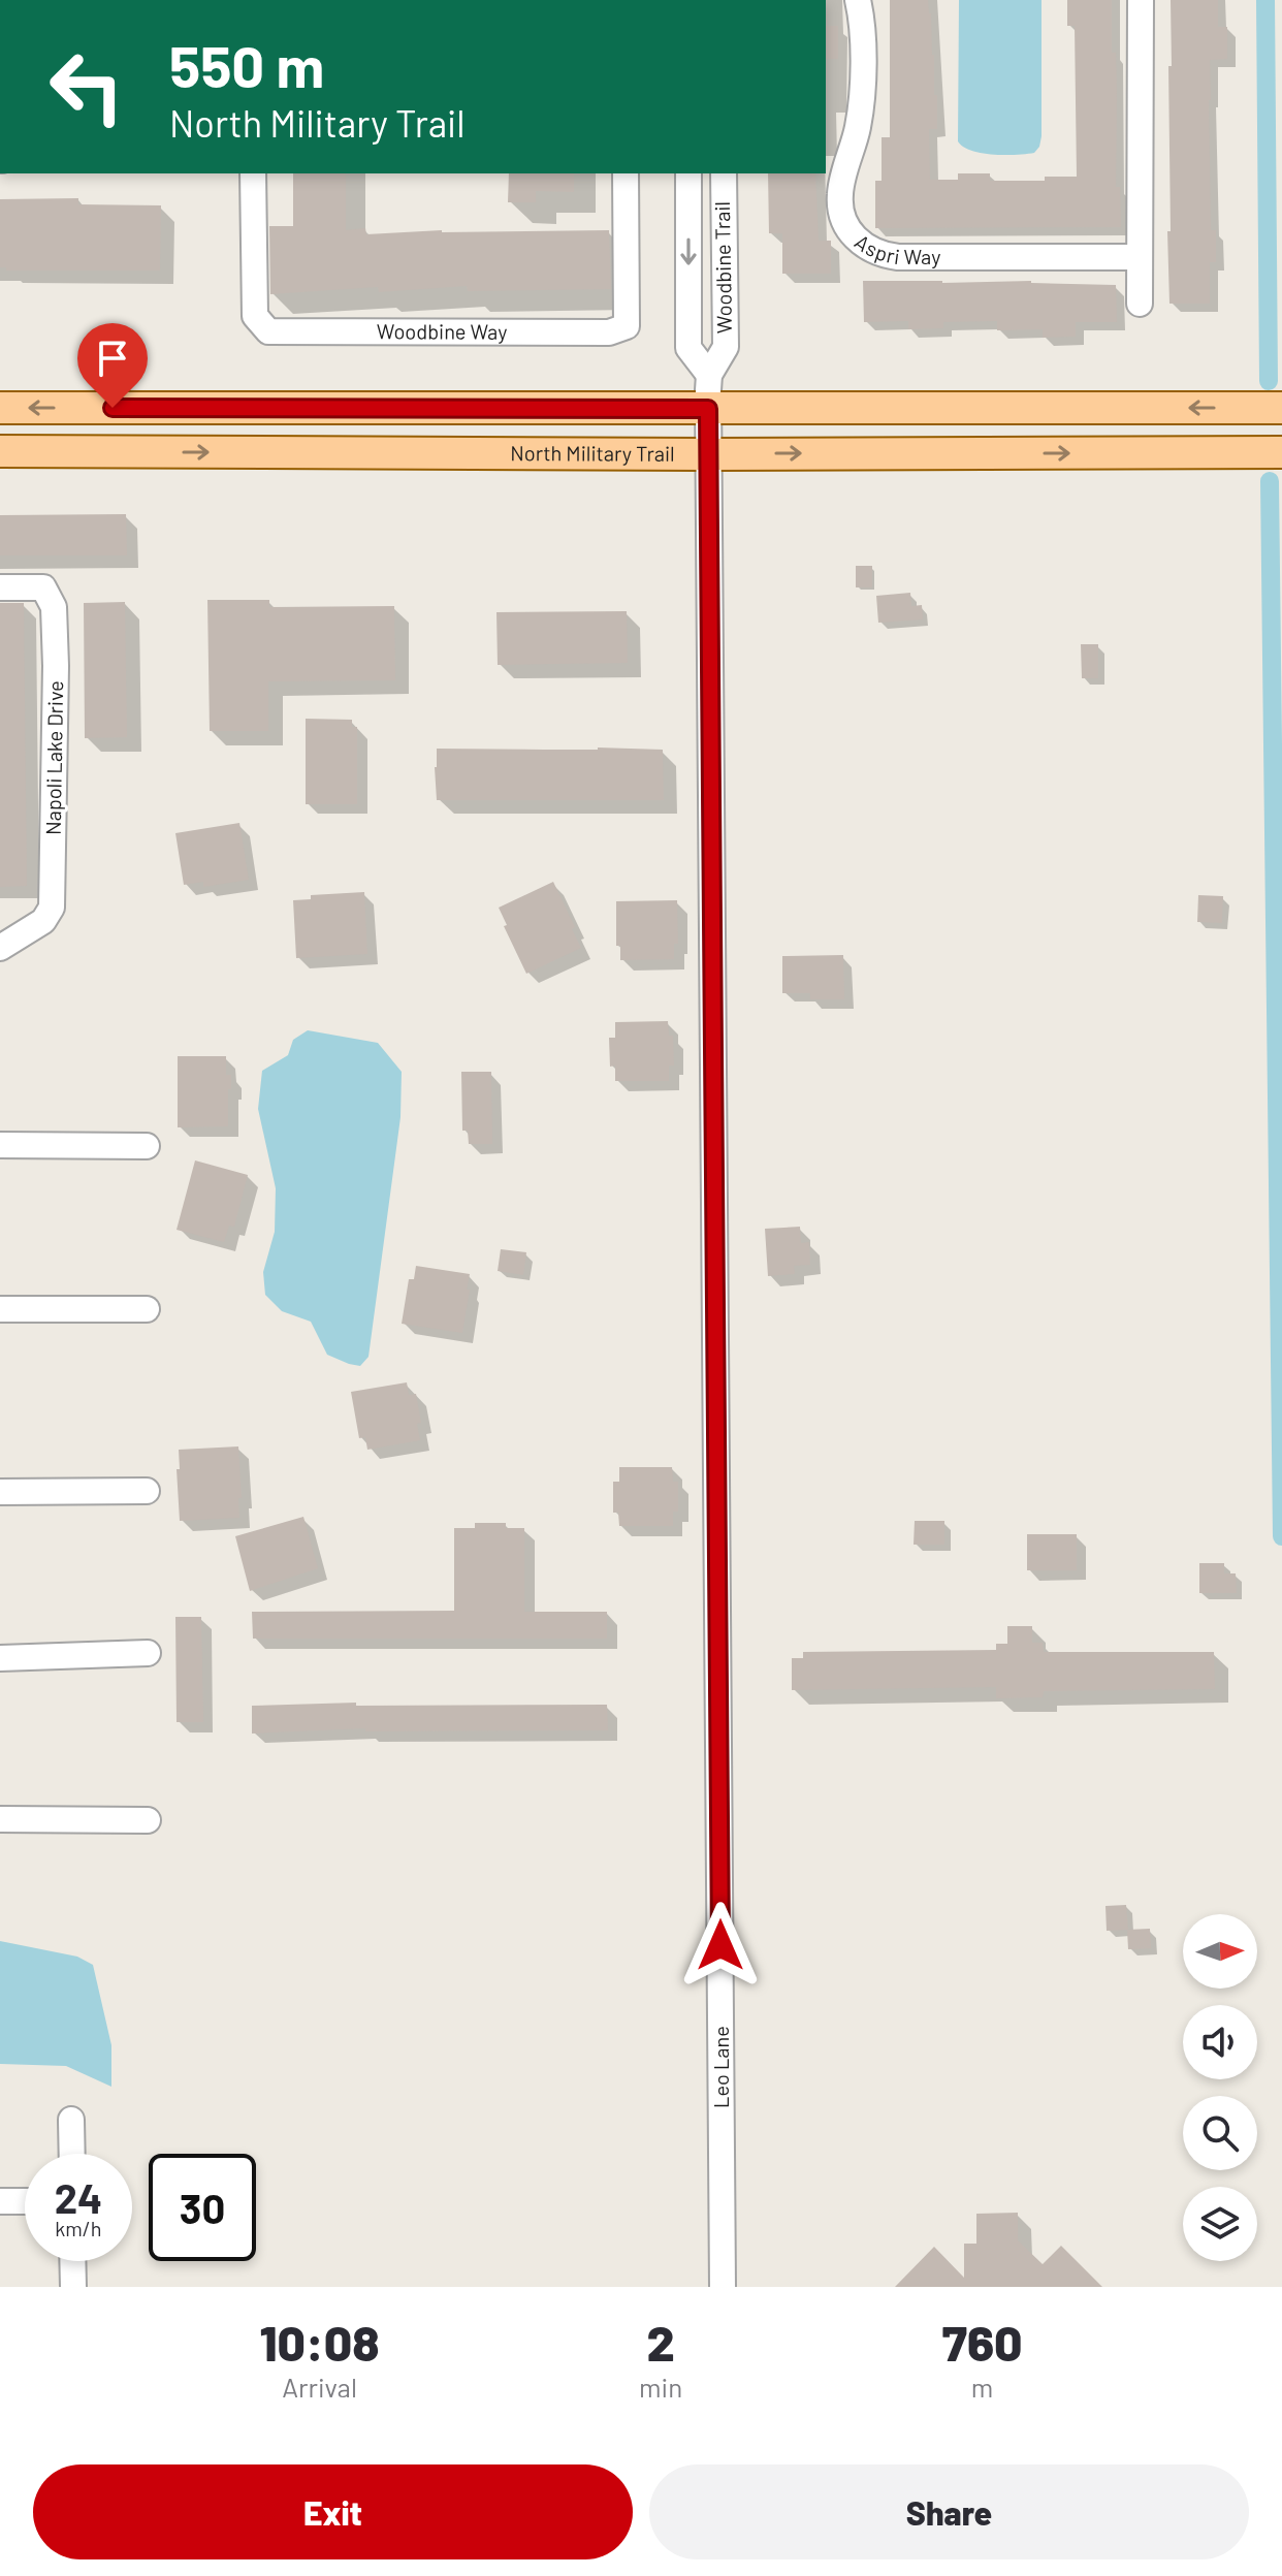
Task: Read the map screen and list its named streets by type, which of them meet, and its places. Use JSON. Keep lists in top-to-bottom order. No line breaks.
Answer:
{"streets":{"main road":["North Military Trail"],"street":["Aspri Way","Woodbine Trail","Woodbine Way","Napoli Lake Drive","Leo Lane"]},"crossings":[["Woodbine Trail","Leo Lane"],["North Military Trail","Leo Lane"]],"north":"right","page":{"turn":["550 m","North Military Trail"],"speed":"24 km/h","limit":"30","eta":["10:08","Arrival","2","min","760","m"],"buttons":["Exit","Share"]}}
